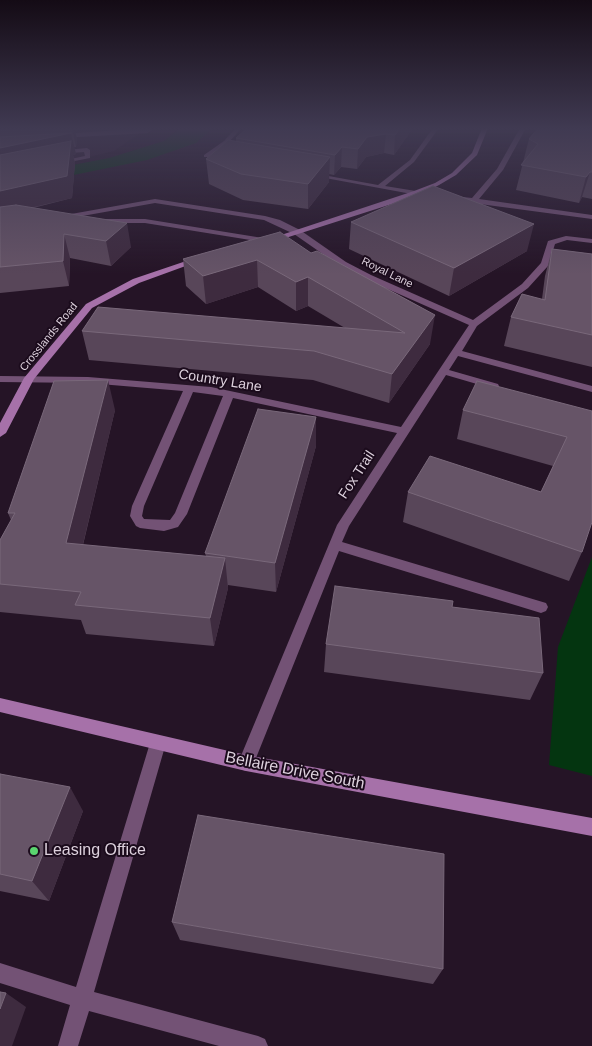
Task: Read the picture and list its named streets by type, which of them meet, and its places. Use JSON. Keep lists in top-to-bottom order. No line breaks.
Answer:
{"streets":{"street":["Crosslands Road","Bellaire Drive South"],"lane":["Royal Lane","Country Lane","Fox Trail"]},"crossings":[["Royal Lane","Fox Trail"],["Crosslands Road","Country Lane"],["Country Lane","Fox Trail"],["Fox Trail","Bellaire Drive South"]],"places":["Leasing Office"]}
